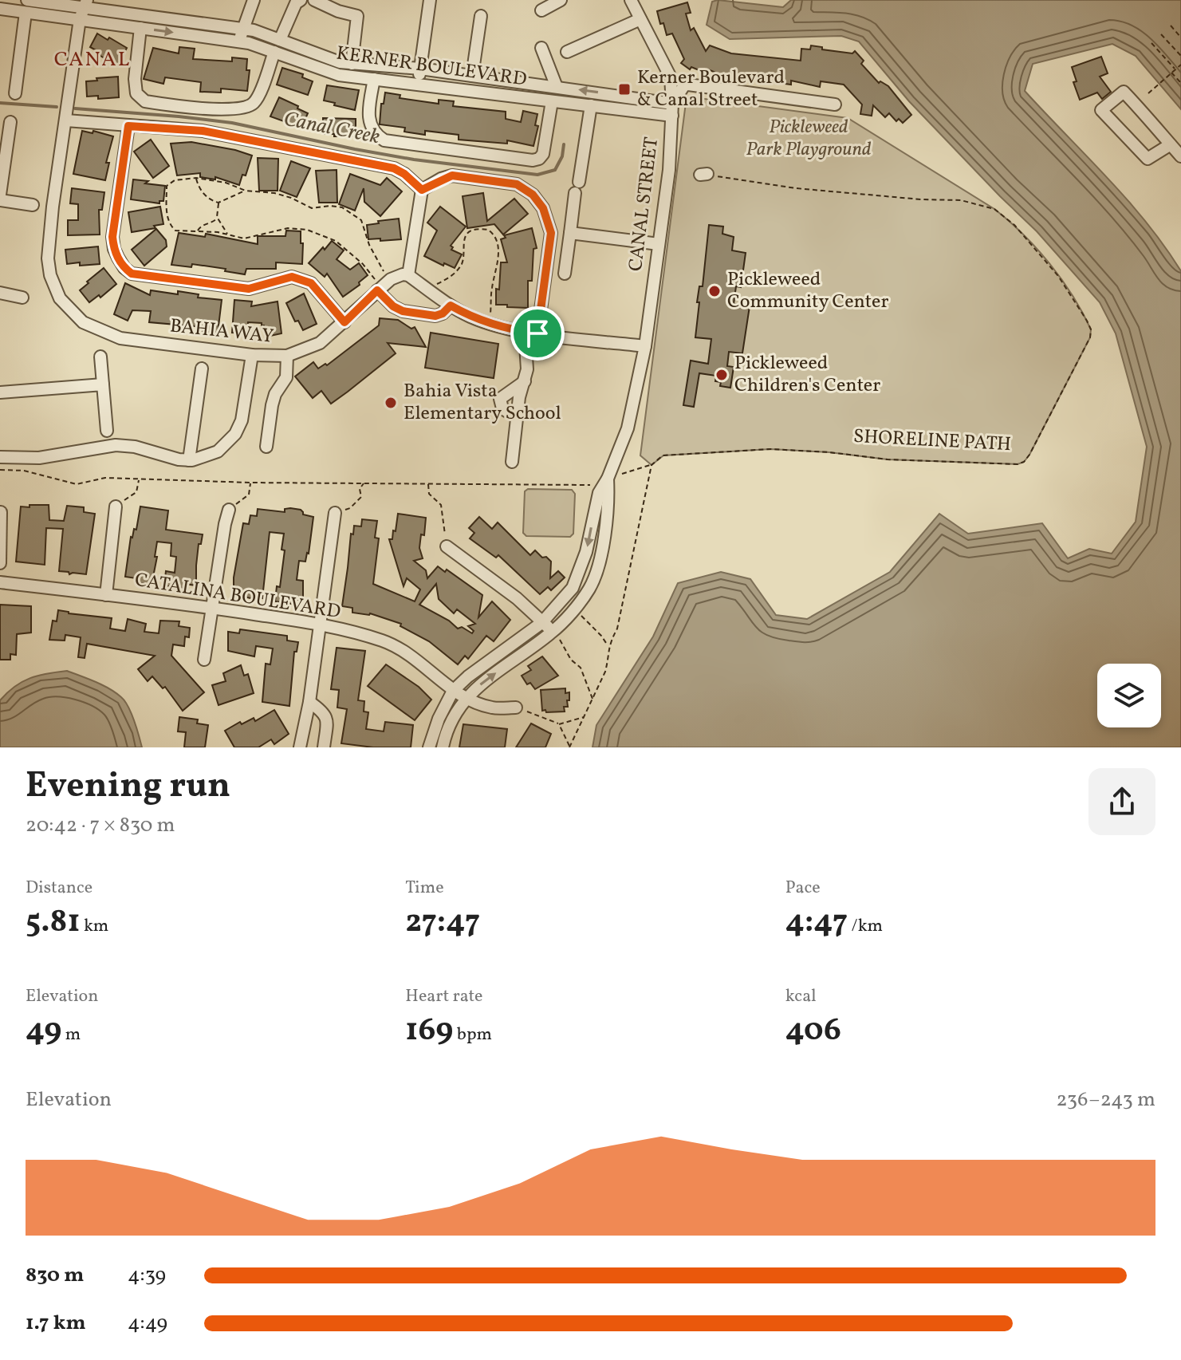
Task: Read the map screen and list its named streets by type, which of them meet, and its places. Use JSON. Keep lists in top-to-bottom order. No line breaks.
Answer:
{"streets":{"street":["KERNER BOULEVARD","CANAL STREET","BAHIA WAY","CATALINA BOULEVARD"],"path":["SHORELINE PATH"]},"crossings":[["KERNER BOULEVARD","CANAL STREET"],["KERNER BOULEVARD","BAHIA WAY"],["CANAL STREET","SHORELINE PATH"],["CANAL STREET","CATALINA BOULEVARD"]],"districts":["CANAL"],"water":["Canal Creek"],"parks":["Pickleweed Park Playground"],"places":{"transit":["Kerner Boulevard & Canal Street"],"other":["Pickleweed Community Center","Pickleweed Children's Center","Bahia Vista Elementary School"]},"page":{"heading":["Evening run","20:42 · 7 × 830 m"],"stats":[["Distance","5.81 km"],["Time","27:47"],["Pace","4:47 /km"],["Elevation","49 m"],["Heart rate","169 bpm"],["kcal","406"]],"chart":["Elevation","236–243 m"],"list":[{"name":"830 m","note":"4:39"},{"name":"1.7 km","note":"4:49"}]}}
